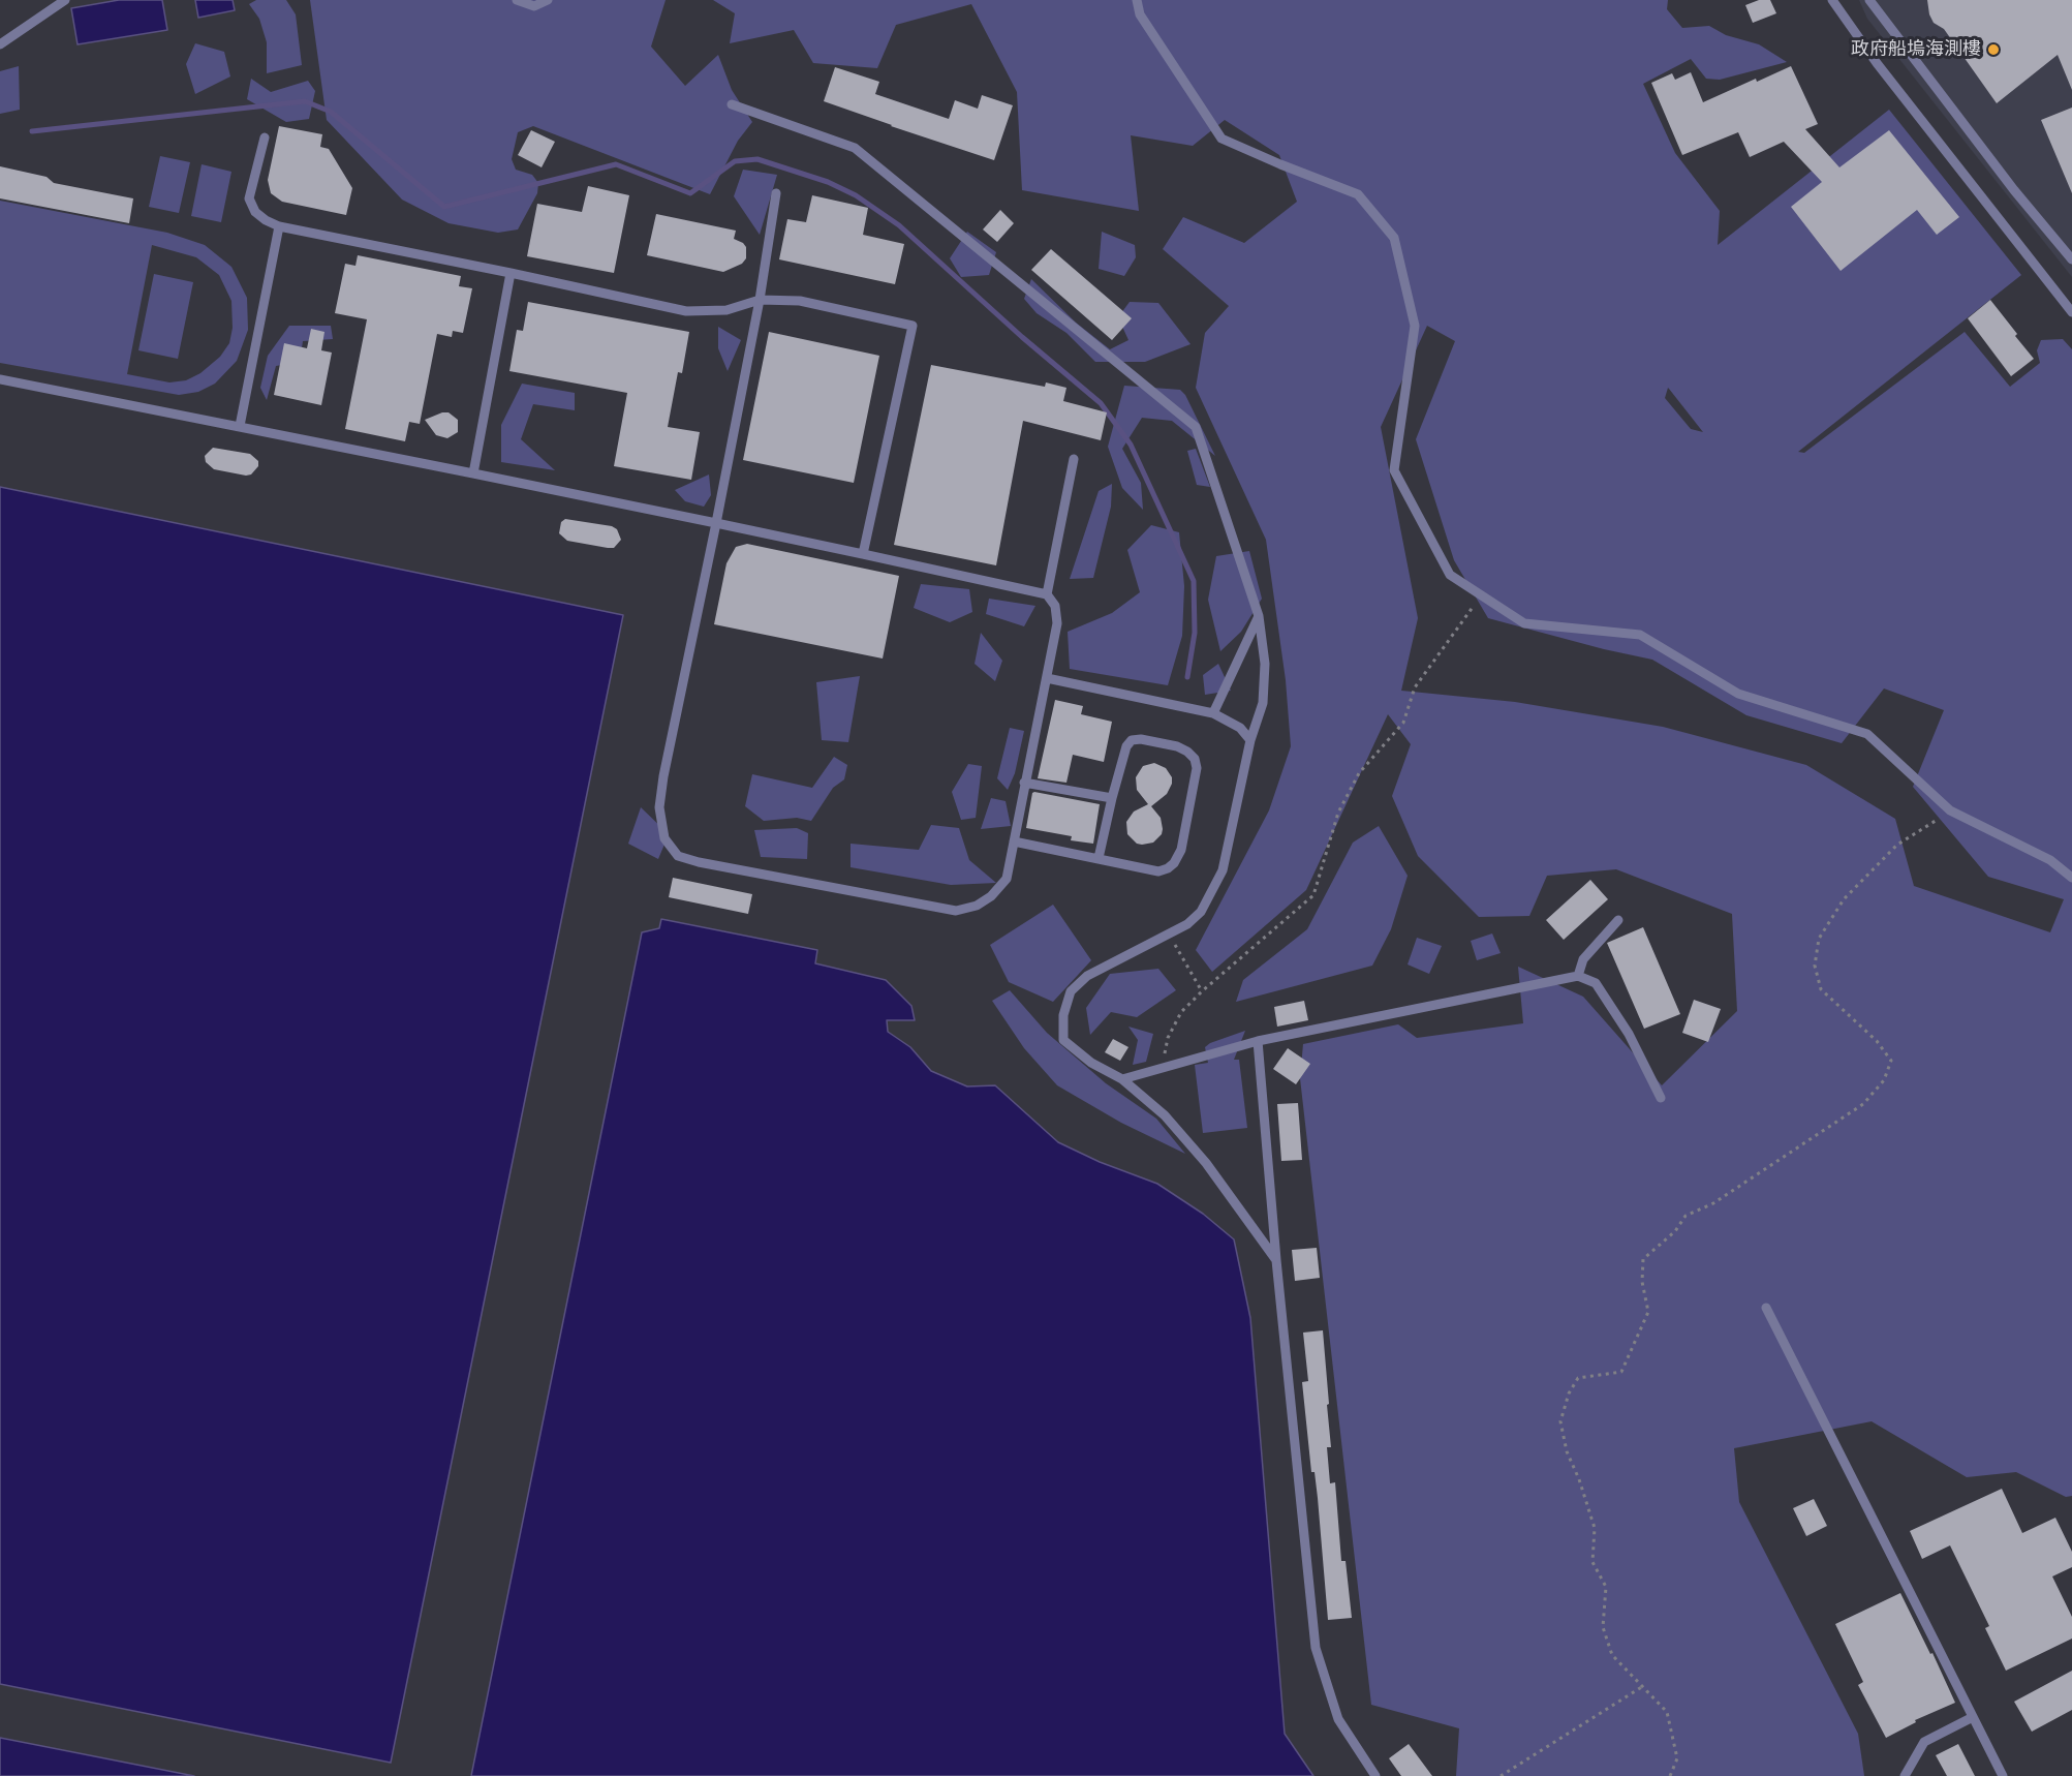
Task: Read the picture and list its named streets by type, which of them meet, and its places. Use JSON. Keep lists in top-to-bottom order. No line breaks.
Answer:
{"places":["政府船塢海測樓"]}
